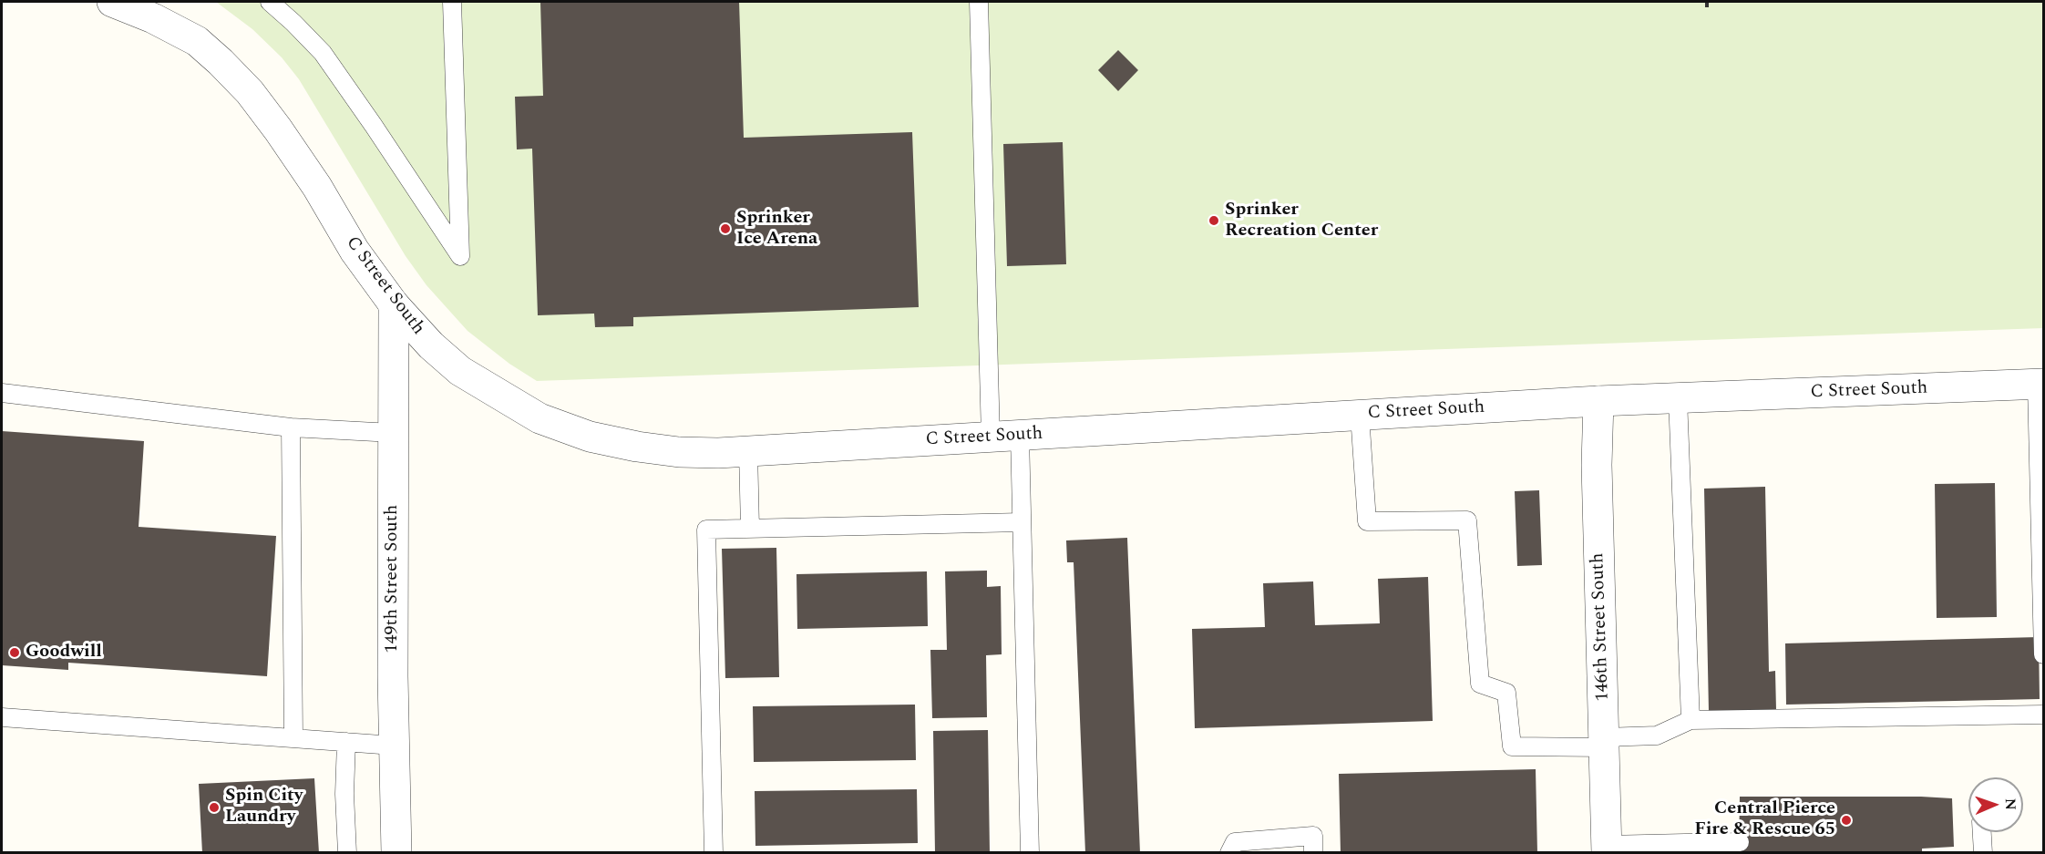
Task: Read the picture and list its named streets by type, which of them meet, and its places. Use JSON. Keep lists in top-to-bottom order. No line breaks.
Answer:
{"streets":{"street":["C Street South","149th Street South","146th Street South"]},"crossings":[["C Street South","149th Street South"],["C Street South","146th Street South"]],"places":["Sprinker Recreation Center","Sprinker Ice Arena","Goodwill","Spin City Laundry","Central Pierce Fire & Rescue 65"],"north":"right"}
